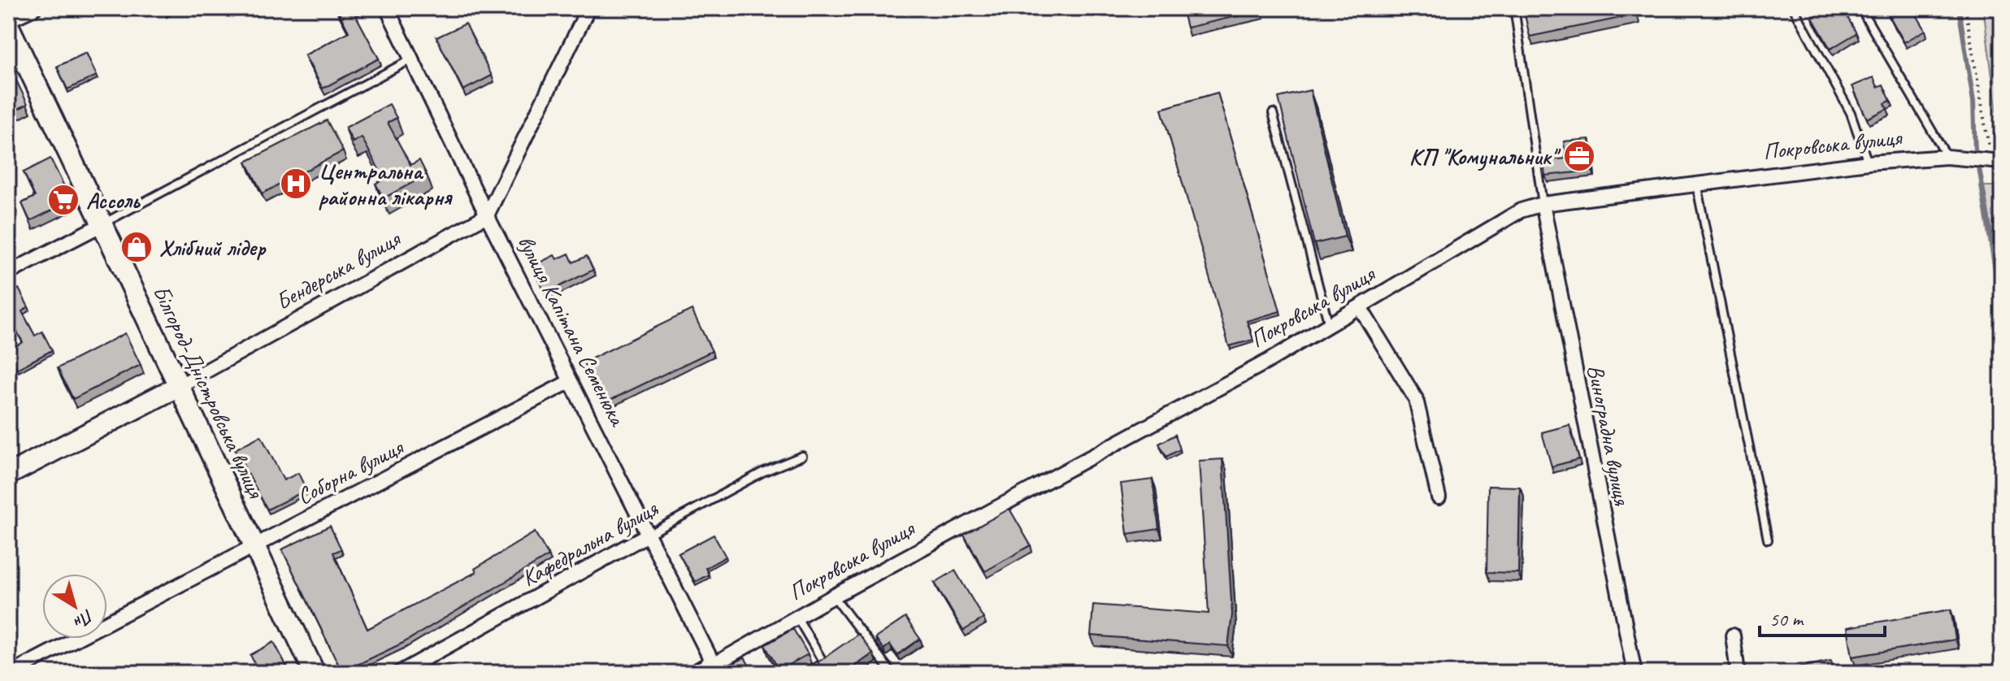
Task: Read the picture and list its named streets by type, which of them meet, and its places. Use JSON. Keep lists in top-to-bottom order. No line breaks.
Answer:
{"streets":{"main road":["Бендерська вулиця","Білгород-Дністровська вулиця"],"street":["Покровська вулиця","вулиця Капітана Семенюка","Виноградна вулиця","Соборна вулиця","Кафедральна вулиця"]},"crossings":[["Покровська вулиця","вулиця Капітана Семенюка"],["Покровська вулиця","Виноградна вулиця"],["Бендерська вулиця","вулиця Капітана Семенюка"],["Бендерська вулиця","Білгород-Дністровська вулиця"],["вулиця Капітана Семенюка","Соборна вулиця"],["вулиця Капітана Семенюка","Кафедральна вулиця"],["Білгород-Дністровська вулиця","Соборна вулиця"]],"places":{"office":["КП \"Комунальник\""],"hospital":["Центральна районна лікарня"],"supermarket":["Ассоль"],"shop":["Хлібний лідер"]},"scale_bar":"50 m","north":"bottom right"}
